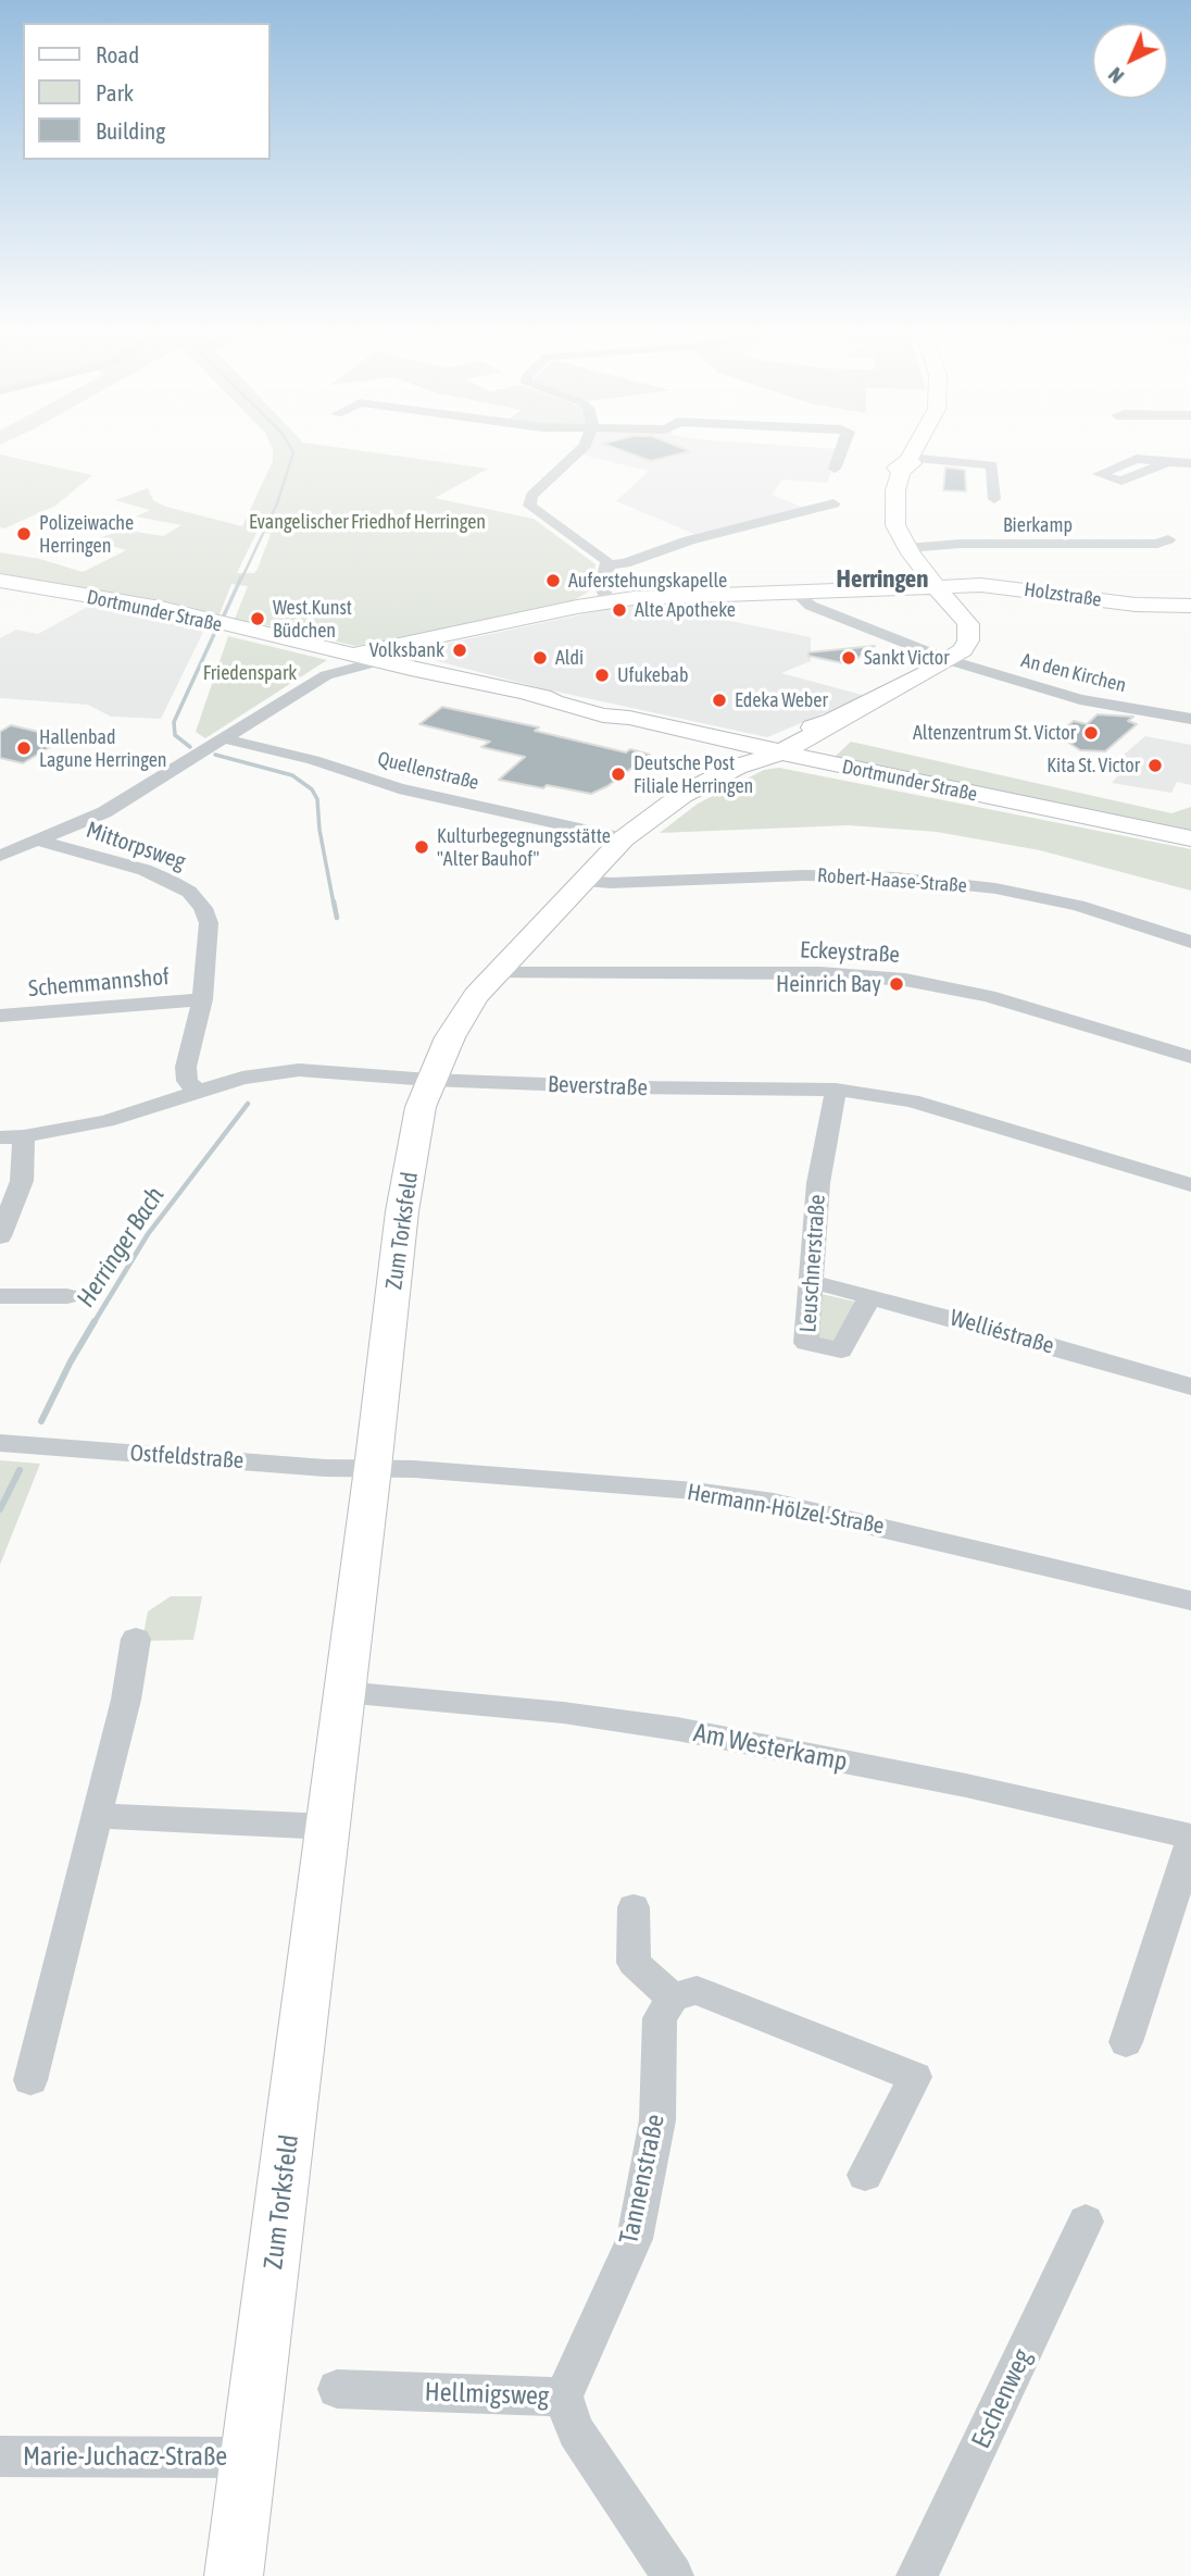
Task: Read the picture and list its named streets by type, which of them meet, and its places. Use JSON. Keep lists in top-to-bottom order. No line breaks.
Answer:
{"streets":{"main road":["Holzstraße","Dortmunder Straße","Zum Torksfeld"],"street":["Bierkamp","An den Kirchen","Quellenstraße","Mittorpsweg","Robert-Haase-Straße","Eckeystraße","Schemmannshof","Beverstraße","Leuschnerstraße","Welliéstraße","Ostfeldstraße","Hermann-Hölzel-Straße","Am Westerkamp","Tannenstraße","Hellmigsweg","Eschenweg","Marie-Juchacz-Straße"]},"crossings":[["Dortmunder Straße","Zum Torksfeld"],["An den Kirchen","Zum Torksfeld"],["Quellenstraße","Zum Torksfeld"],["Mittorpsweg","Schemmannshof"],["Mittorpsweg","Beverstraße"],["Robert-Haase-Straße","Zum Torksfeld"],["Eckeystraße","Zum Torksfeld"],["Beverstraße","Zum Torksfeld"],["Beverstraße","Leuschnerstraße"],["Zum Torksfeld","Ostfeldstraße"],["Zum Torksfeld","Hermann-Hölzel-Straße"],["Zum Torksfeld","Am Westerkamp"],["Zum Torksfeld","Marie-Juchacz-Straße"],["Leuschnerstraße","Welliéstraße"],["Ostfeldstraße","Hermann-Hölzel-Straße"],["Tannenstraße","Hellmigsweg"]],"districts":["Herringen"],"water":["Herringer Bach"],"parks":["Evangelischer Friedhof Herringen","Friedenspark"],"places":["Polizeiwache Herringen","Auferstehungskapelle","Alte Apotheke","West.Kunst Büdchen","Volksbank","Aldi","Sankt Victor","Ufukebab","Edeka Weber","Altenzentrum St. Victor","Hallenbad Lagune Herringen","Kita St. Victor","Deutsche Post Filiale Herringen","Kulturbegegnungsstätte \"Alter Bauhof\"","Heinrich Bay"],"legend":["Road","Park","Building"],"north":"bottom left"}
